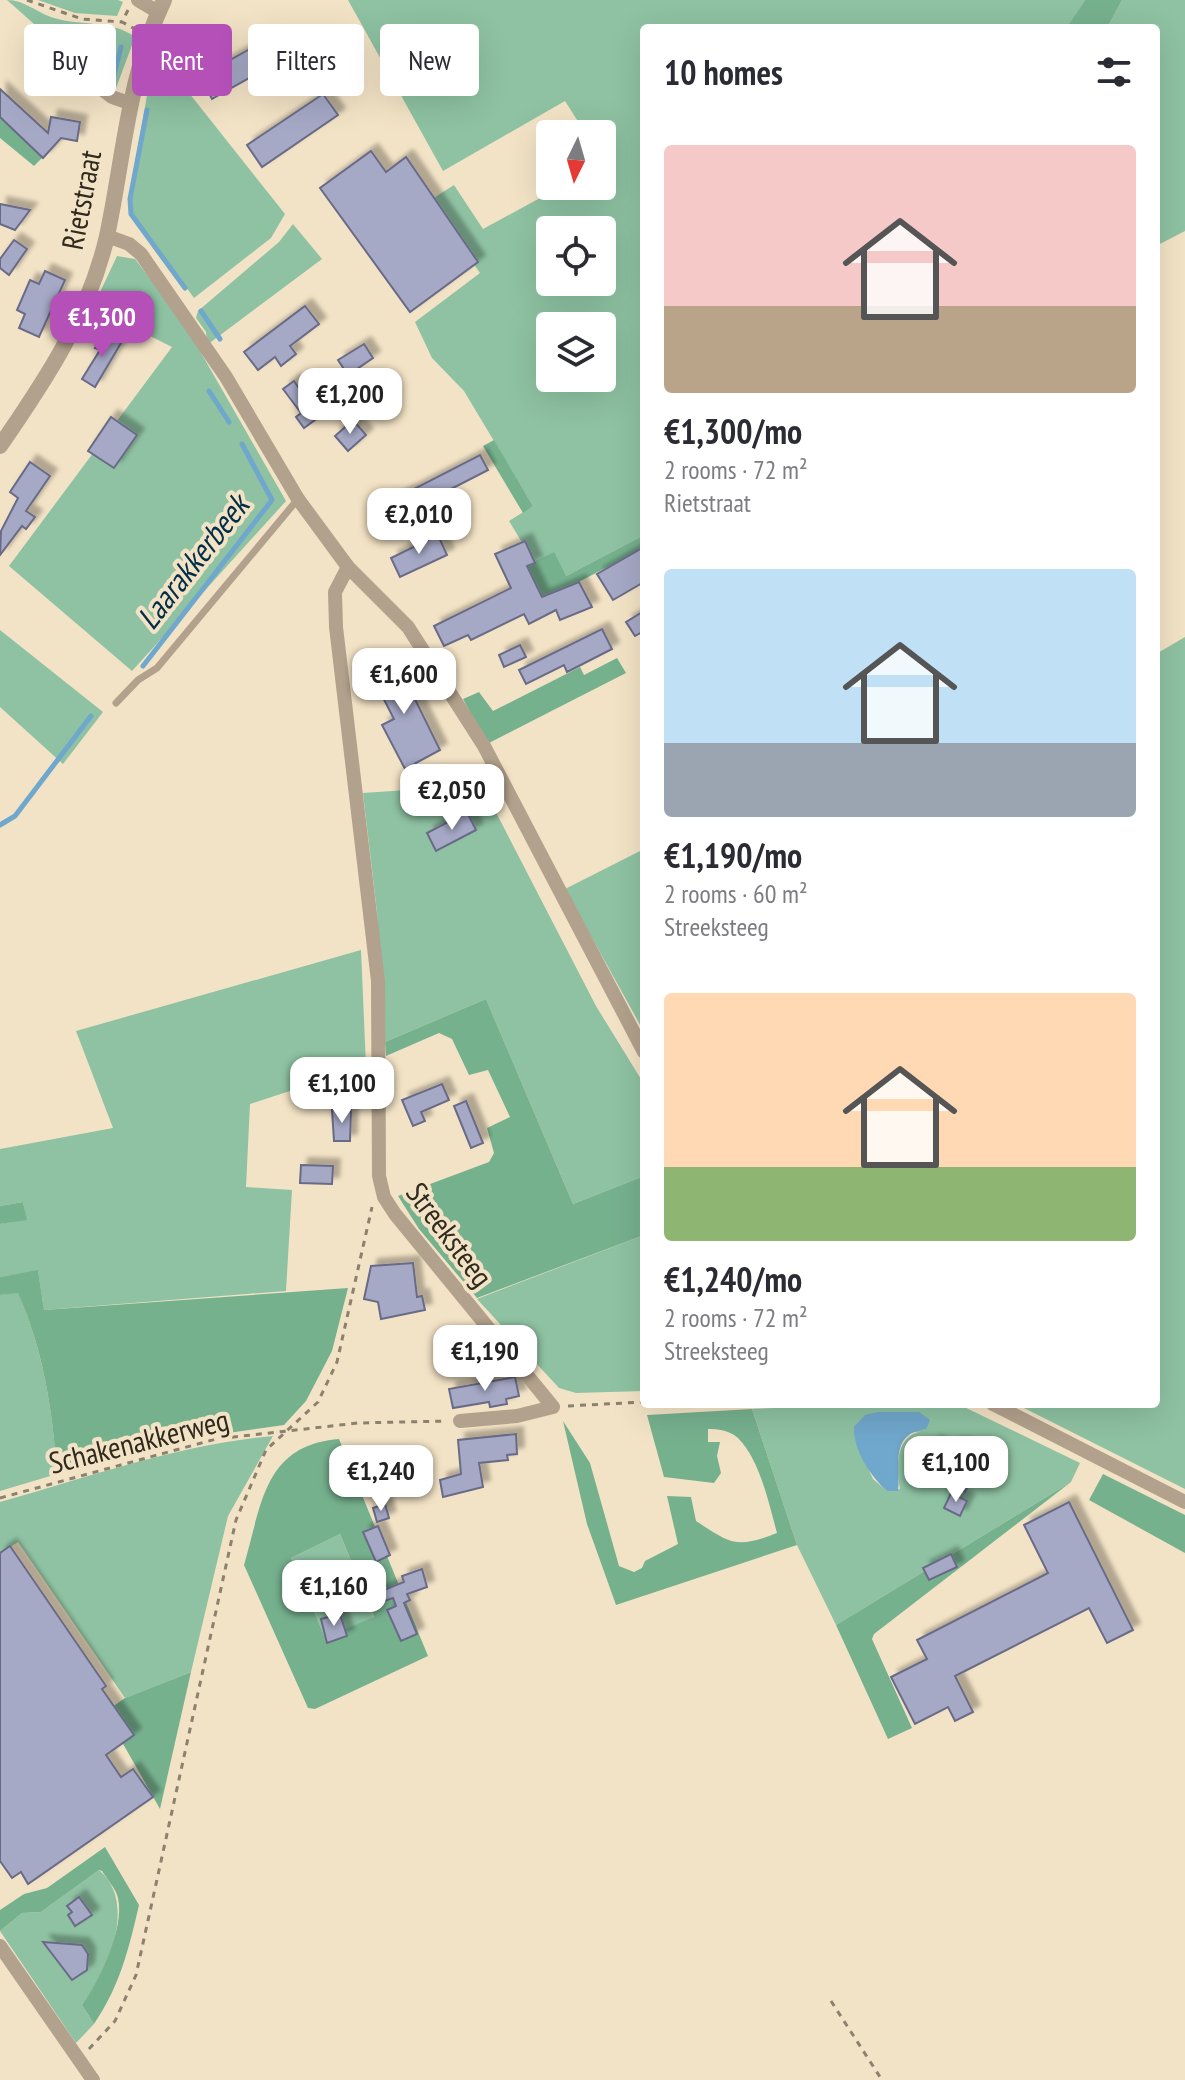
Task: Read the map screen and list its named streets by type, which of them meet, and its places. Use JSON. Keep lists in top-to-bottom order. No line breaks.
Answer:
{"streets":{"street":["Rietstraat","Streeksteeg"],"path":["Schakenakkerweg"]},"water":["Laarakkerbeek"],"north":"bottom","page":{"chip":["Buy","Rent","Filters","New"],"heading":"10 homes","list":[{"name":"€1,300/mo","note":"2 rooms · 72 m² · Rietstraat"},{"name":"€1,190/mo","note":"2 rooms · 60 m² · Streeksteeg"},{"name":"€1,240/mo","note":"2 rooms · 72 m² · Streeksteeg"}],"price":["€1,300","€1,200","€2,010","€1,600","€2,050","€1,100","€1,190","€1,100","€1,240","€1,160"]}}
